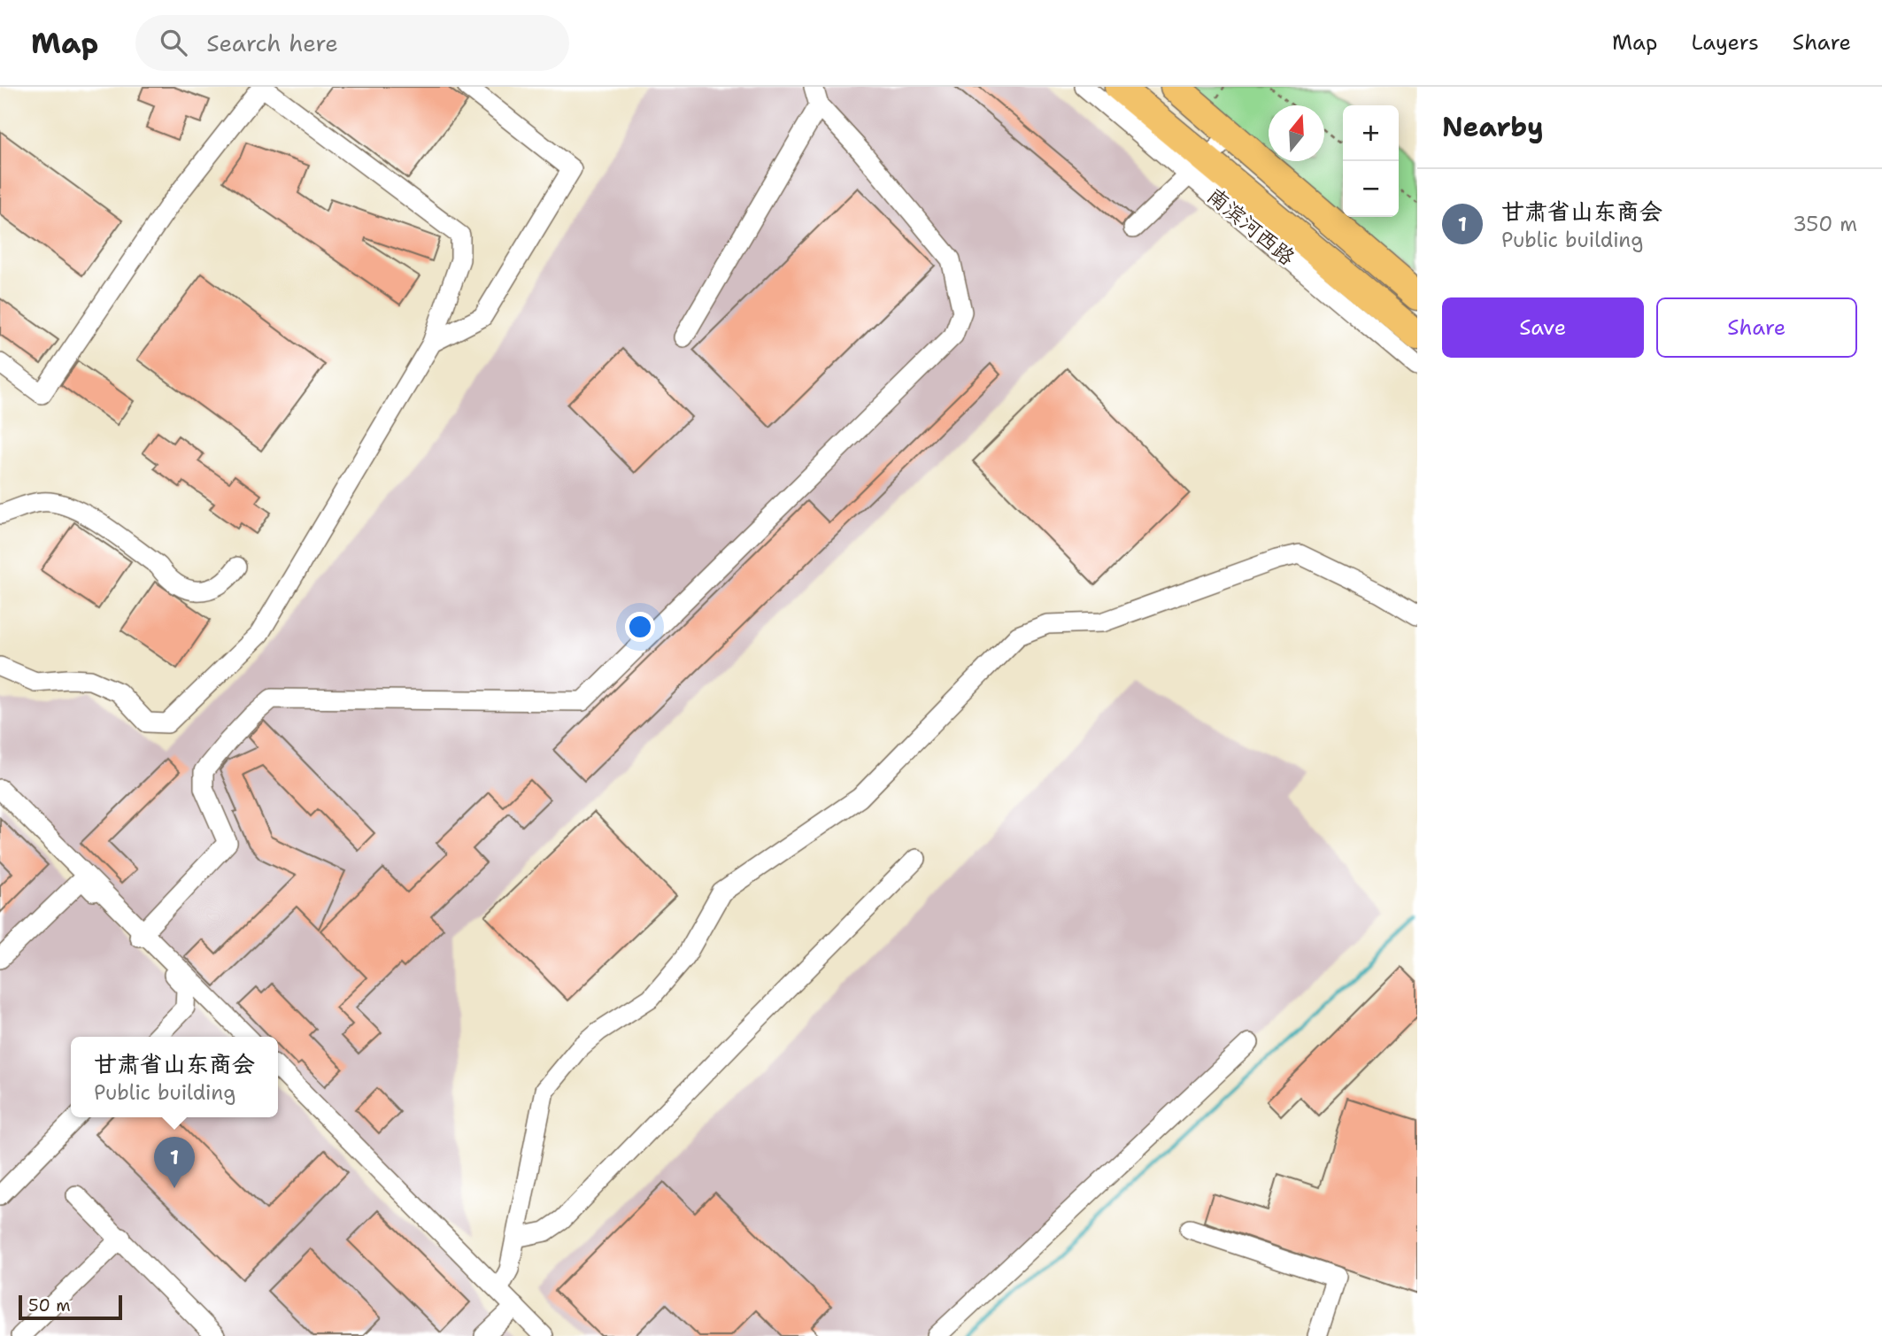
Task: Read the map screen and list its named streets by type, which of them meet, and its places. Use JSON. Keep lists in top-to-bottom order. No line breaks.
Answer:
{"streets":{"highway":["南滨河西路"]},"scale_bar":"50 m","north":"top","page":{"header":"Map","search":"Search here","nav":["Map","Layers","Share"],"heading":"Nearby","map_buttons":["+","−"],"list":[{"mark":"1","name":"甘肃省山东商会","note":"Public building","value":"350 m"}],"buttons":["Save","Share"],"popup":["甘肃省山东商会","Public building"],"pins":"1","scale":"50 m"}}
